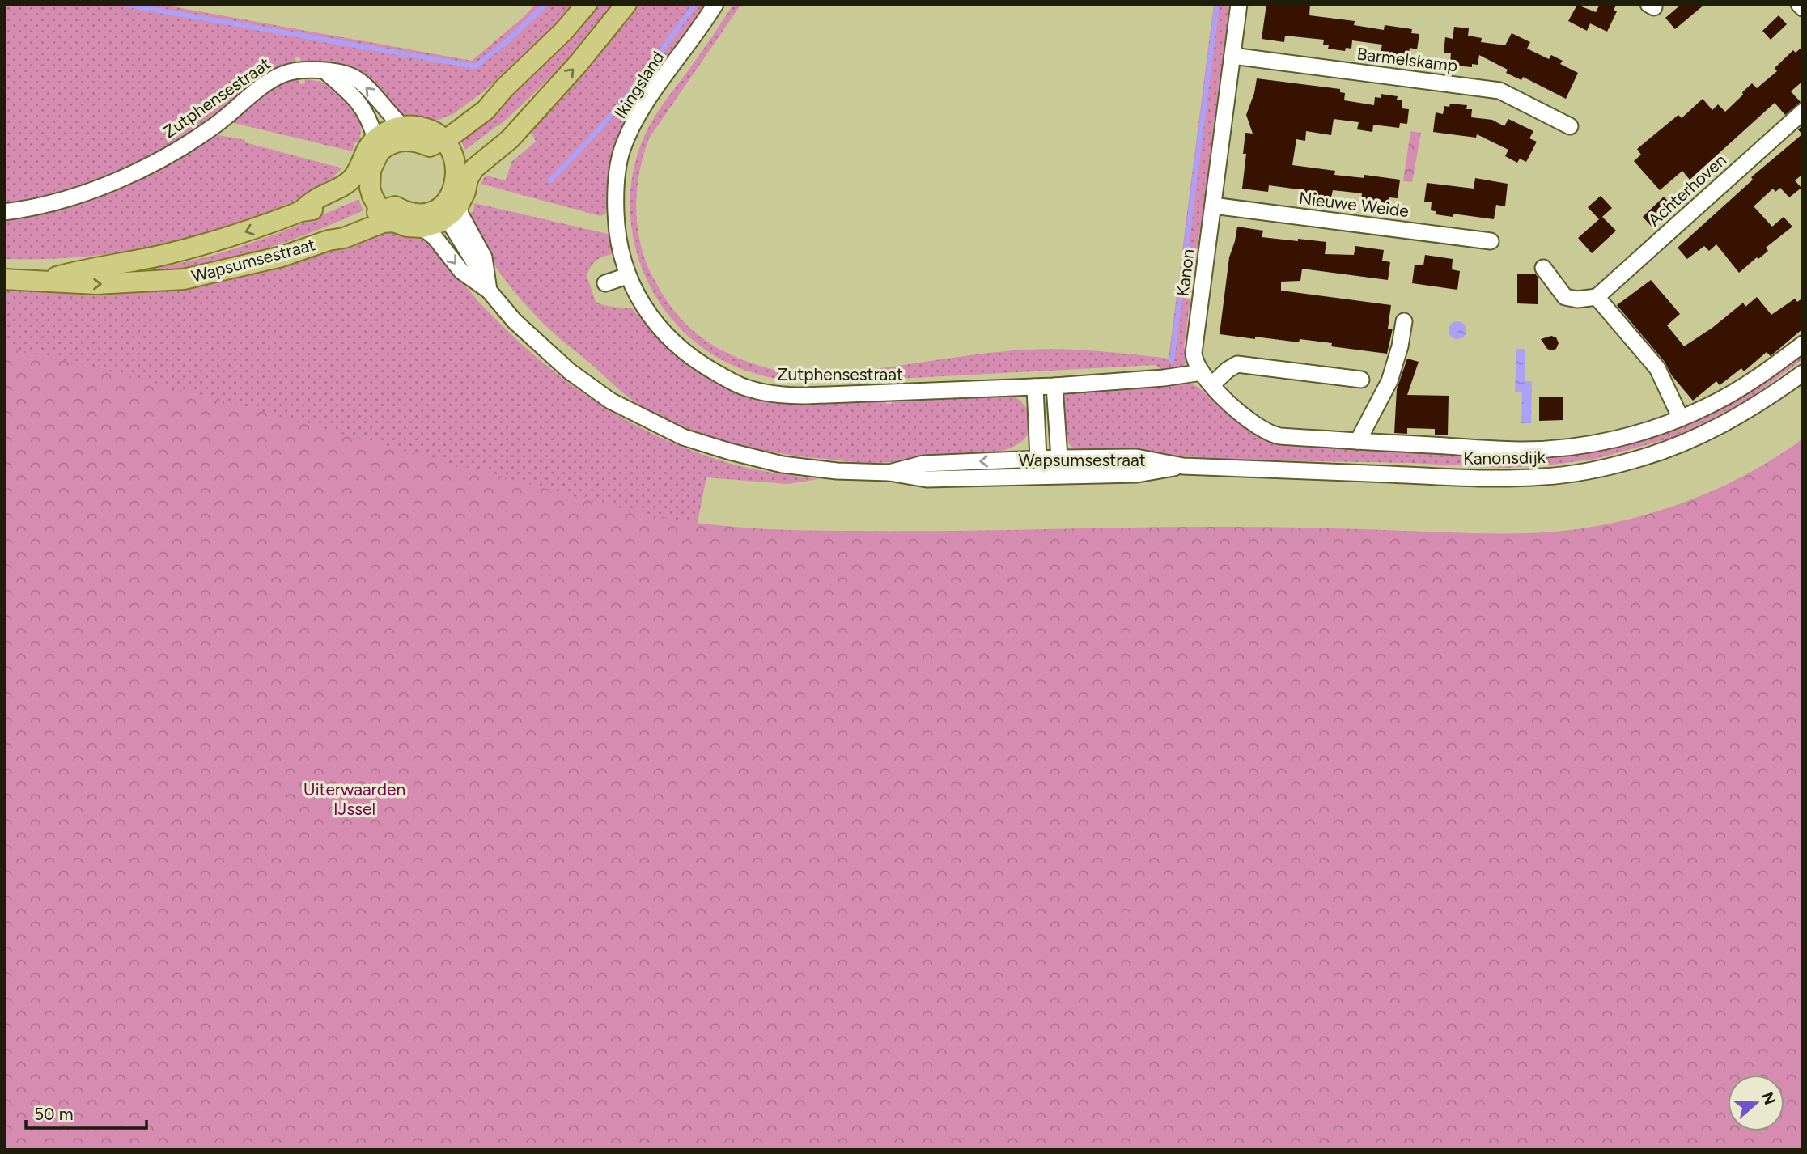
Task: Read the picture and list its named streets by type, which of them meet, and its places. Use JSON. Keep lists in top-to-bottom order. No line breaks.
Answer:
{"streets":{"main road":["Wapsumsestraat"],"street":["Barmelskamp","Ikingsland","Zutphensestraat","Achterhoven","Nieuwe Weide","Kanon","Kanonsdijk"]},"crossings":[["Barmelskamp","Kanon"],["Ikingsland","Zutphensestraat"],["Zutphensestraat","Kanon"],["Zutphensestraat","Kanonsdijk"],["Nieuwe Weide","Kanon"],["Wapsumsestraat","Kanonsdijk"],["Kanon","Kanonsdijk"]],"parks":["Uiterwaarden IJssel"],"scale_bar":"50 m","north":"right"}
